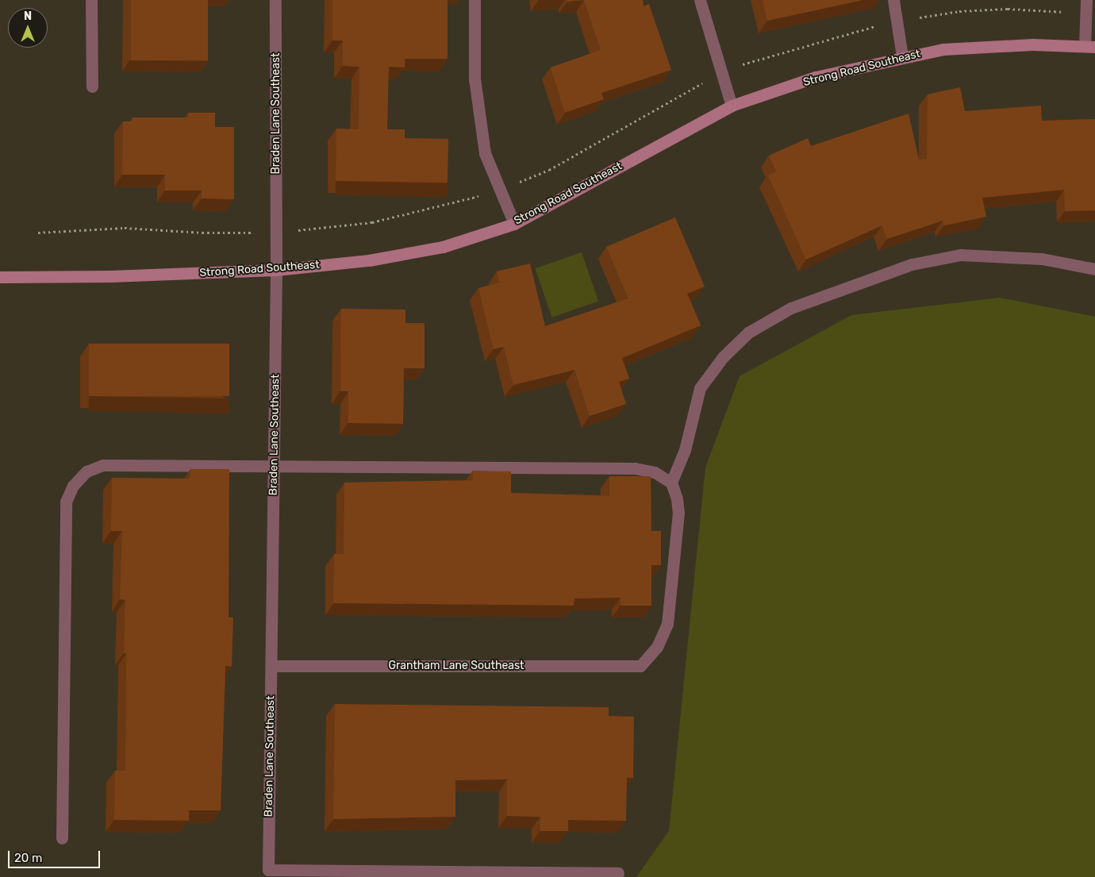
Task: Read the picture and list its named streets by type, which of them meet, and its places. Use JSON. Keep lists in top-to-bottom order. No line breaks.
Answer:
{"streets":{"street":["Strong Road Southeast","Braden Lane Southeast","Grantham Lane Southeast"]},"crossings":[["Strong Road Southeast","Braden Lane Southeast"],["Braden Lane Southeast","Grantham Lane Southeast"]],"scale_bar":"20 m","north":"top"}
